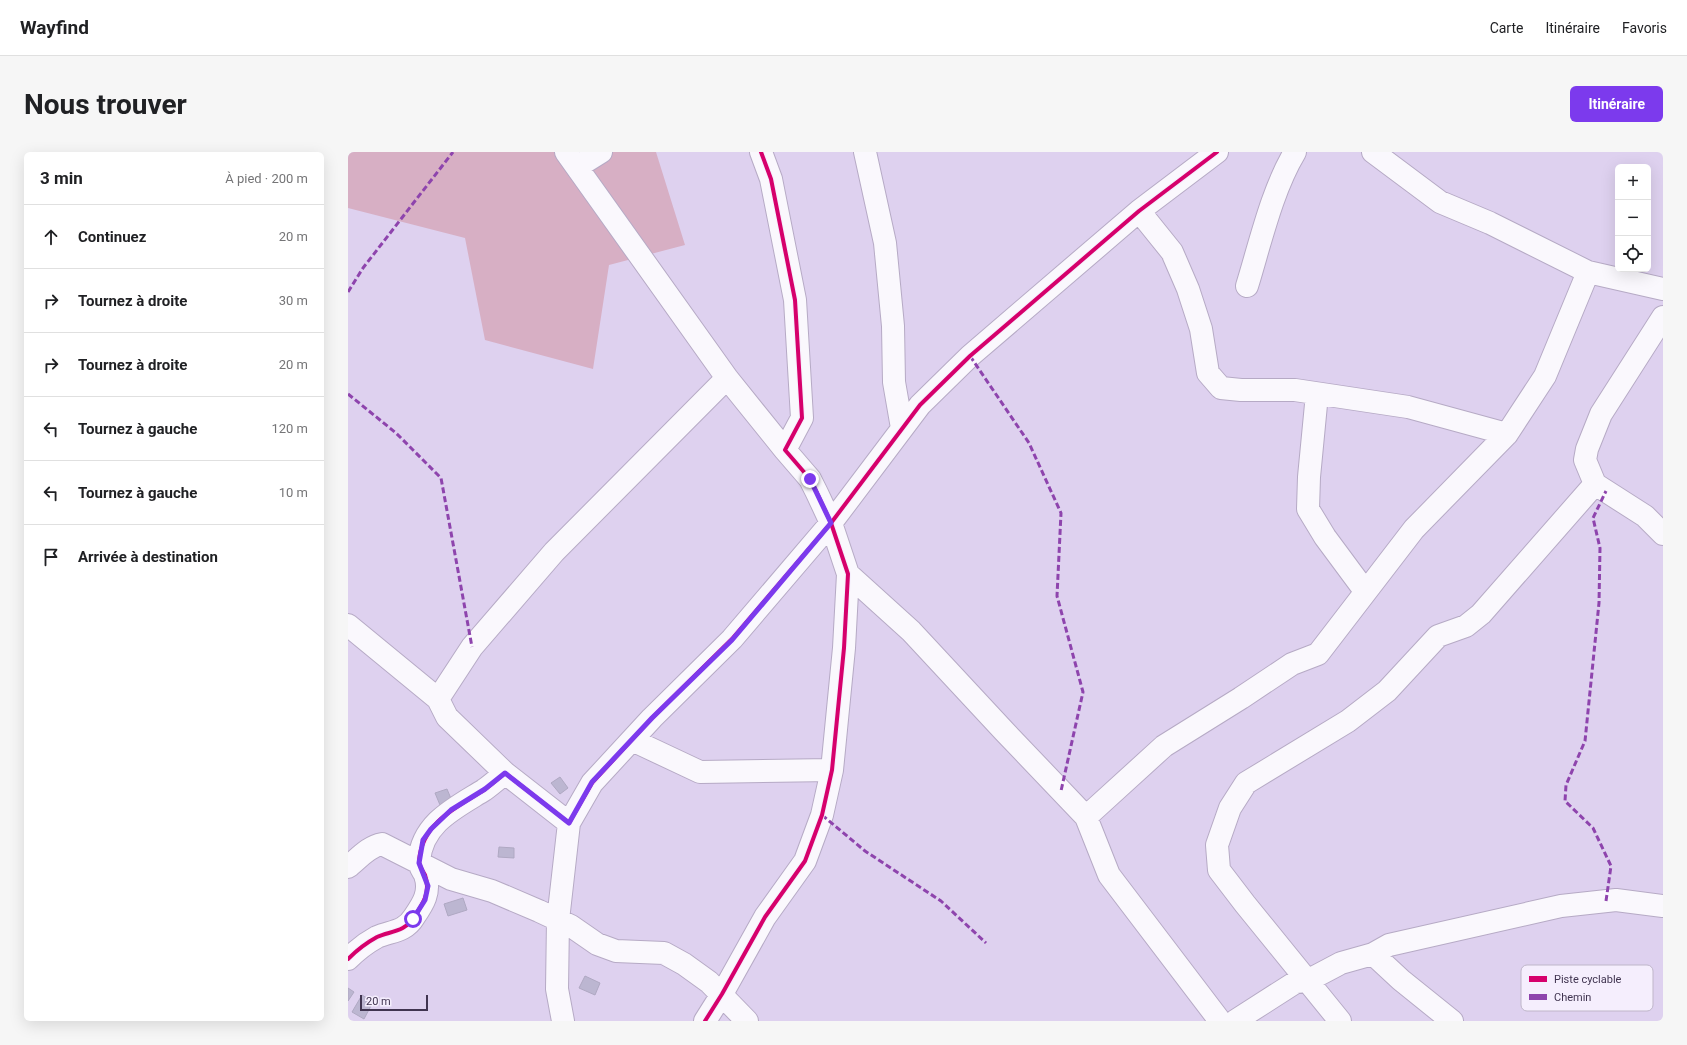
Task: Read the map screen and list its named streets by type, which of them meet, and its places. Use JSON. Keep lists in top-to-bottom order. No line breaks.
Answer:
{"legend":["Piste cyclable","Chemin"],"scale_bar":"20 m","page":{"header":"Wayfind","nav":["Carte","Itinéraire","Favoris"],"buttons":"Itinéraire","title":"Nous trouver","heading":["3 min","À pied · 200 m"],"map_buttons":["+","−"],"list":[["Continuez","20 m"],["Tournez à droite","30 m"],["Tournez à droite","20 m"],["Tournez à gauche","120 m"],["Tournez à gauche","10 m"],"Arrivée à destination"],"scale":"20 m"}}
